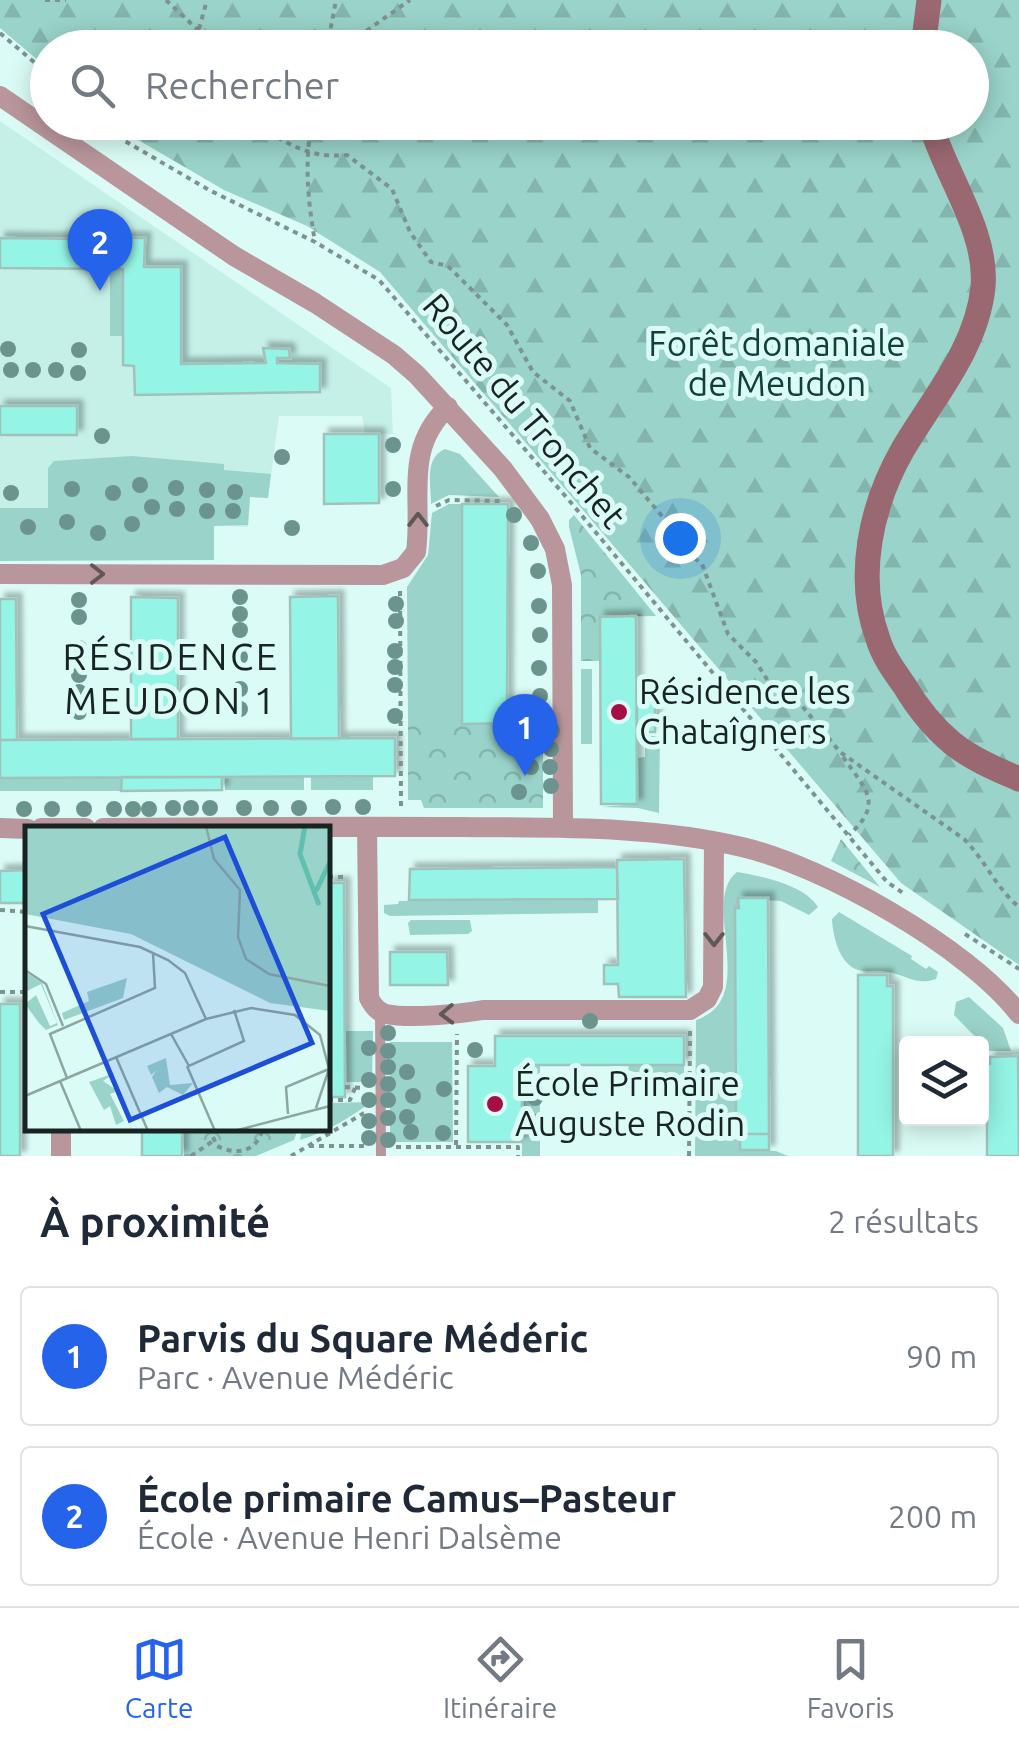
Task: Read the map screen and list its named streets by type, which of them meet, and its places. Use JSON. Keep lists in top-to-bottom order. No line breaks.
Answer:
{"streets":{"path":["Route du Tronchet"]},"districts":["RÉSIDENCE MEUDON 1"],"parks":["Forêt domaniale de Meudon"],"places":["Résidence les Chataîgners","École Primaire Auguste Rodin"],"page":{"search":"Rechercher","pins":["2","1"],"heading":["À proximité","2 résultats"],"list":[{"mark":"1","name":"Parvis du Square Médéric","note":"Parc · Avenue Médéric","value":"90 m"},{"mark":"2","name":"École primaire Camus–Pasteur","note":"École · Avenue Henri Dalsème","value":"200 m"}],"nav":["Carte","Itinéraire","Favoris"]}}
